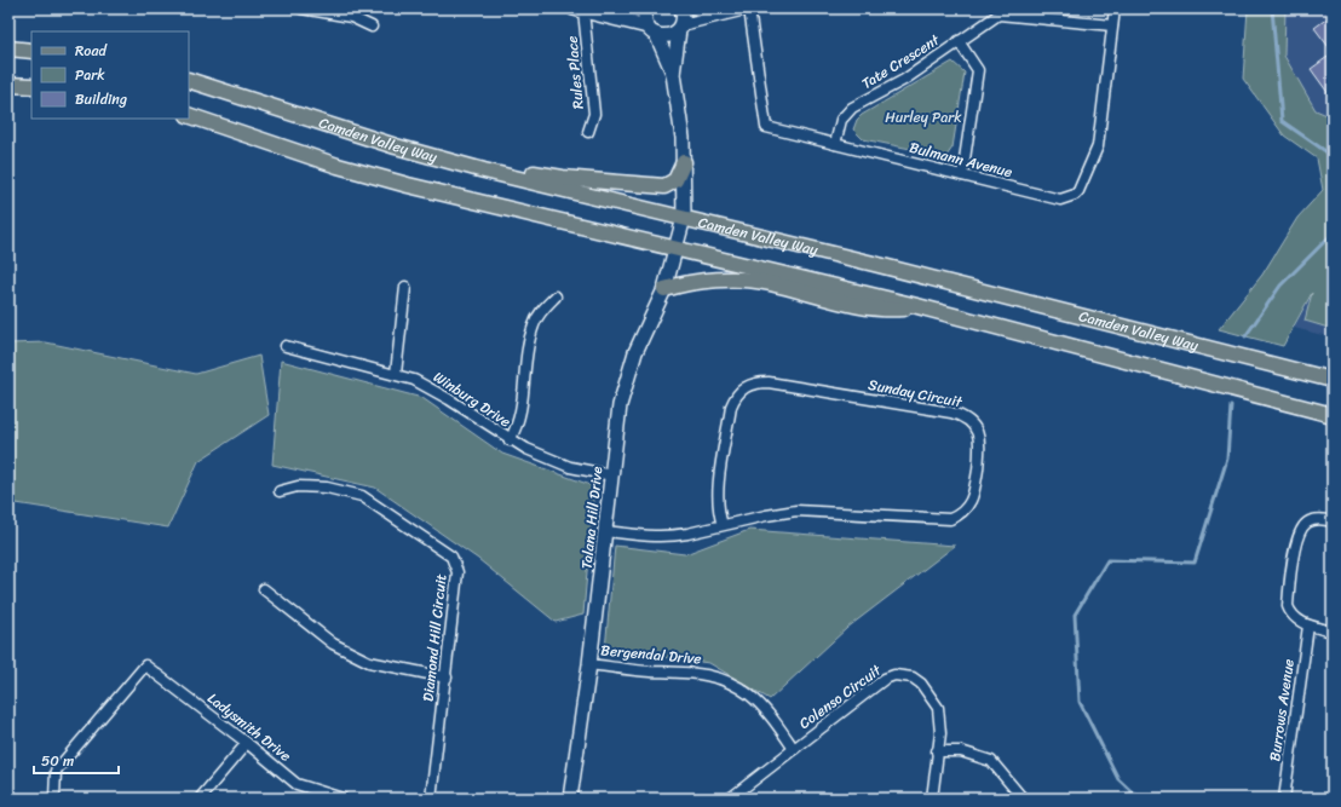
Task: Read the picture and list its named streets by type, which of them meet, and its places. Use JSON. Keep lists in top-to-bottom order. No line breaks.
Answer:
{"streets":{"main road":["Camden Valley Way"],"street":["Tate Crescent","Rules Place","Bulmann Avenue","Sunday Circuit","Winburg Drive","Talana Hill Drive","Diamond Hill Circuit","Bergendal Drive","Colenso Circuit","Burrows Avenue","Ladysmith Drive"]},"crossings":[["Tate Crescent","Bulmann Avenue"],["Camden Valley Way","Talana Hill Drive"],["Sunday Circuit","Talana Hill Drive"],["Winburg Drive","Talana Hill Drive"],["Talana Hill Drive","Bergendal Drive"],["Bergendal Drive","Colenso Circuit"]],"parks":["Hurley Park"],"legend":["Road","Park","Building"],"scale_bar":"50 m"}
